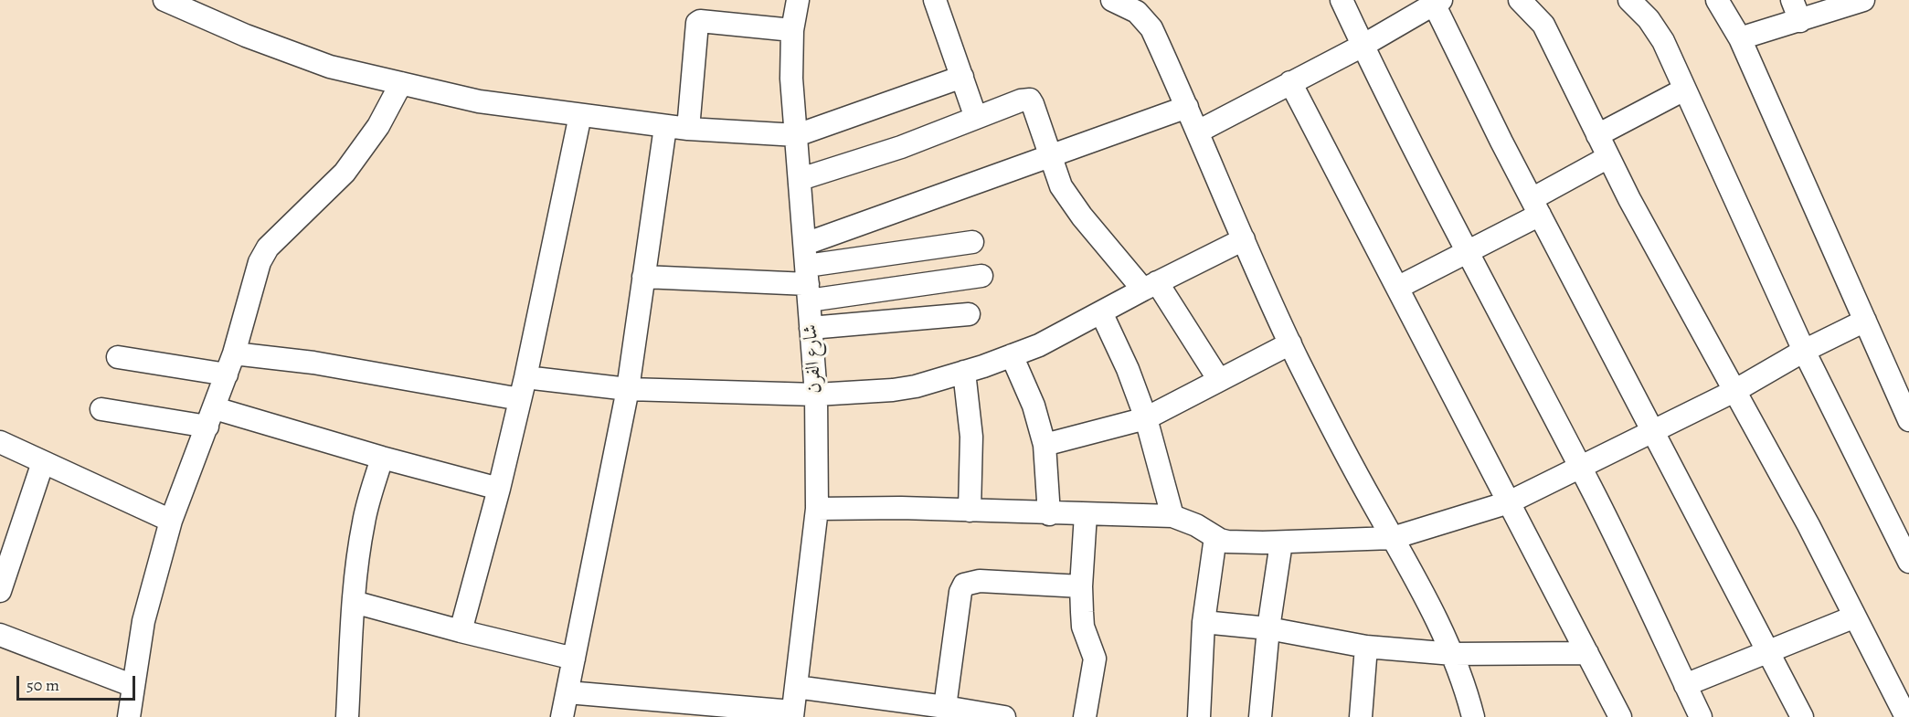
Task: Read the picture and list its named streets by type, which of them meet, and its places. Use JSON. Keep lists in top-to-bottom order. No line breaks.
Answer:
{"streets":{"street":["شارع الفرن"]},"scale_bar":"50 m"}
